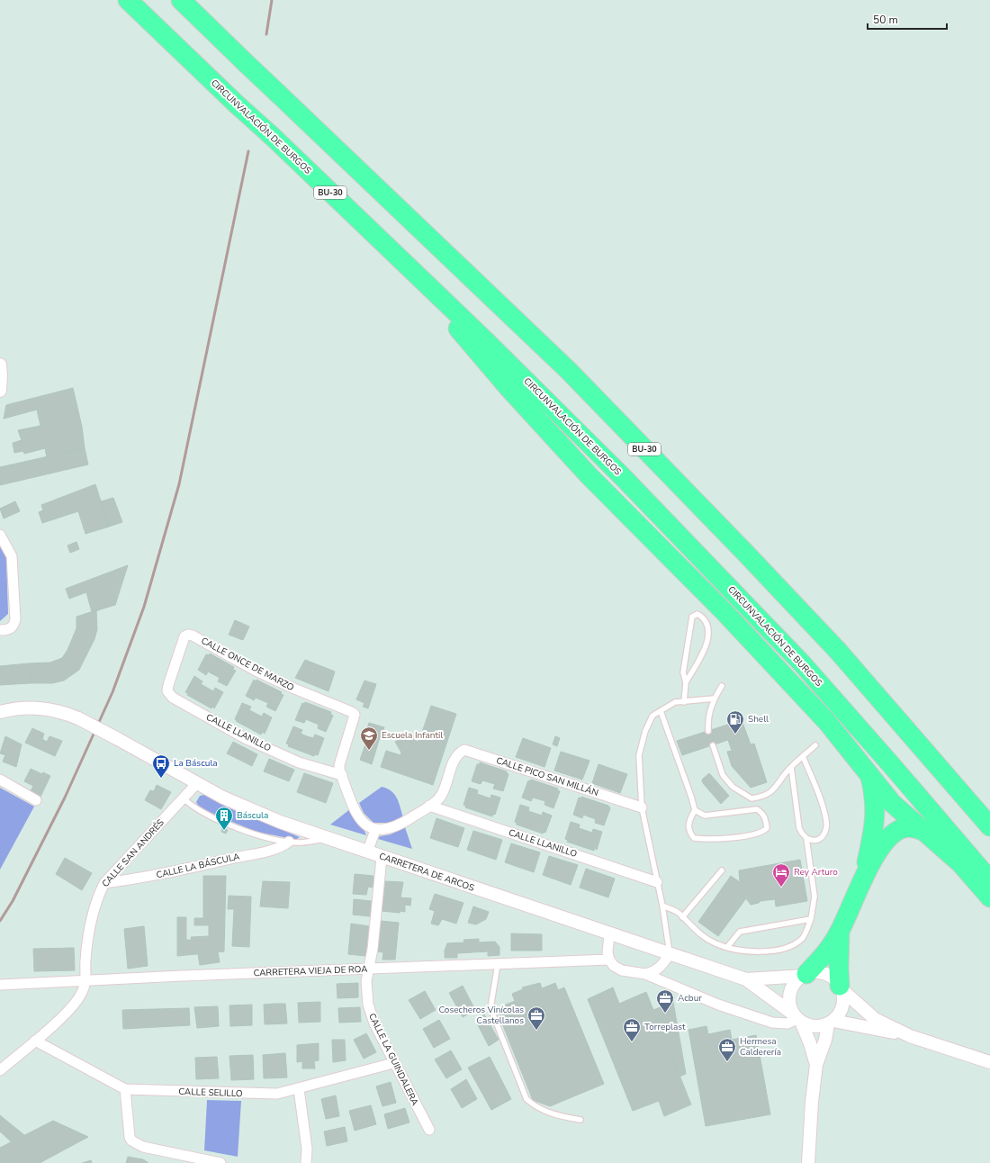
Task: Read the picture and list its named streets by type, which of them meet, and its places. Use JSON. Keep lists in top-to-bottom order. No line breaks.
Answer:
{"streets":{"highway":["CIRCUNVALACIÓN DE BURGOS","BU-30"],"street":["CALLE ONCE DE MARZO","CALLE LLANILLO","CALLE PICO SAN MILLÁN","CALLE SAN ANDRÉS","CALLE LA BÁSCULA","CARRETERA DE ARCOS","CARRETERA VIEJA DE ROA","CALLE LA GUINDALERA","CALLE SELILLO"]},"crossings":[["CALLE ONCE DE MARZO","CALLE LLANILLO"],["CALLE LLANILLO","CALLE PICO SAN MILLÁN"],["CALLE SAN ANDRÉS","CALLE LA BÁSCULA"],["CALLE SAN ANDRÉS","CARRETERA DE ARCOS"],["CALLE SAN ANDRÉS","CARRETERA VIEJA DE ROA"],["CALLE SAN ANDRÉS","CALLE SELILLO"],["CARRETERA DE ARCOS","CALLE LA GUINDALERA"],["CARRETERA VIEJA DE ROA","CALLE LA GUINDALERA"],["CALLE LA GUINDALERA","CALLE SELILLO"]],"places":{"fuel station":["Shell"],"school or university":["Escuela Infantil"],"bus stop":["La Báscula"],"building":["Báscula"],"hotel":["Rey Arturo"],"office":["Acbur","Cosecheros Vinícolas Castellanos","Torreplast","Hermesa Calderería"]},"scale_bar":"50 m"}
